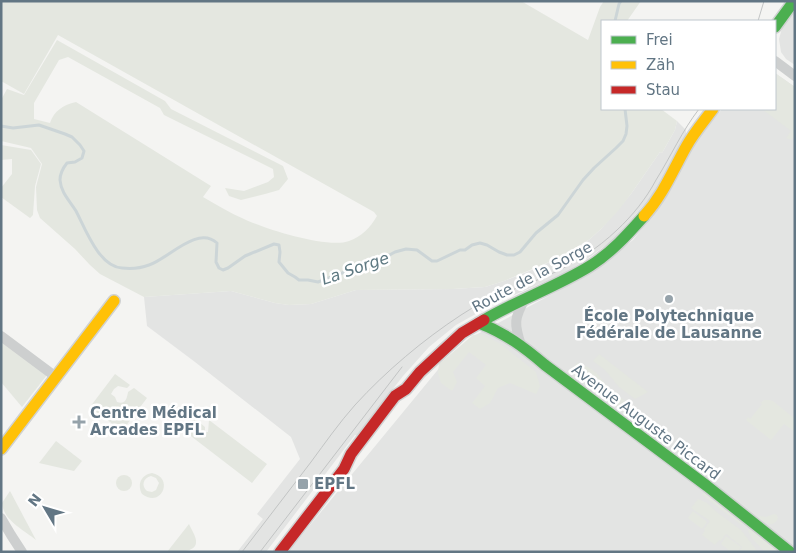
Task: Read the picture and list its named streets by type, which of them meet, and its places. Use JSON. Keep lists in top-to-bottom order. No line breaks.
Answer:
{"streets":{"street":["Route de la Sorge","Avenue Auguste Piccard"]},"crossings":[["Route de la Sorge","Avenue Auguste Piccard"]],"water":["La Sorge"],"places":{"other":["École Polytechnique Fédérale de Lausanne"],"health":["Centre Médical Arcades EPFL"],"transit":["EPFL"]},"legend":["Frei","Zäh","Stau"],"north":"top left"}
